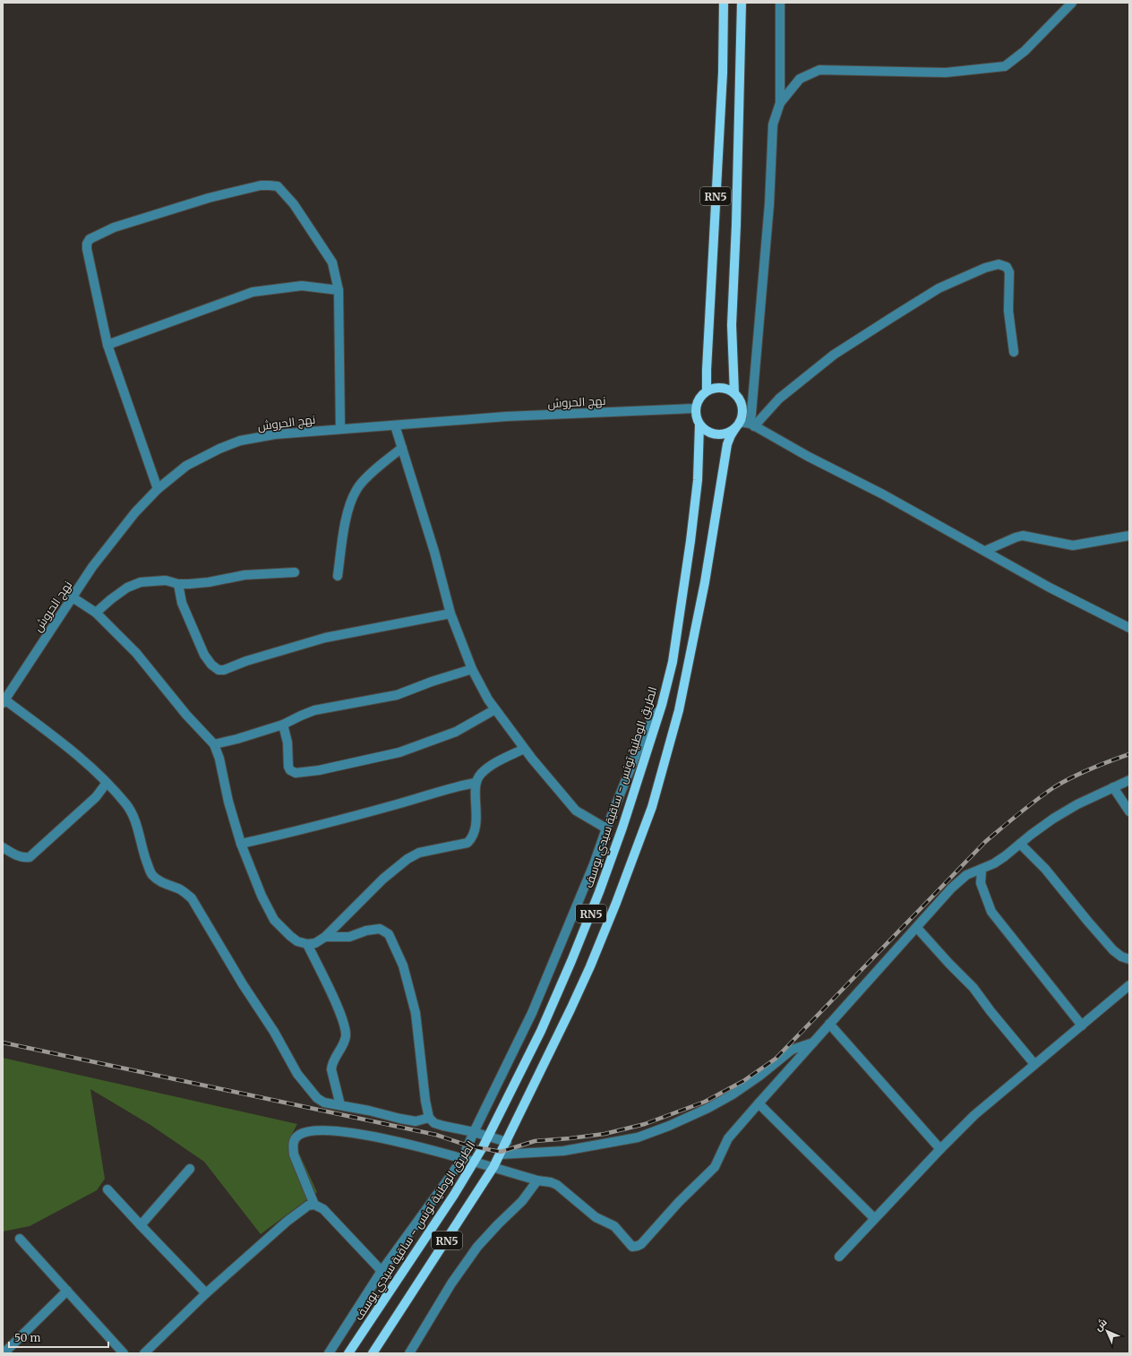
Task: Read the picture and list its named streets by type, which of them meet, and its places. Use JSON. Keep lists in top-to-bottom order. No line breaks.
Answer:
{"streets":{"main road":["RN5","الطريق الوطنية تونس - ساقية سيدي يوسف"],"street":["نهج الحروش"]},"crossings":[["RN5","نهج الحروش"],["RN5","الطريق الوطنية تونس - ساقية سيدي يوسف"],["نهج الحروش","الطريق الوطنية تونس - ساقية سيدي يوسف"]],"scale_bar":"50 m","north":"top left"}
